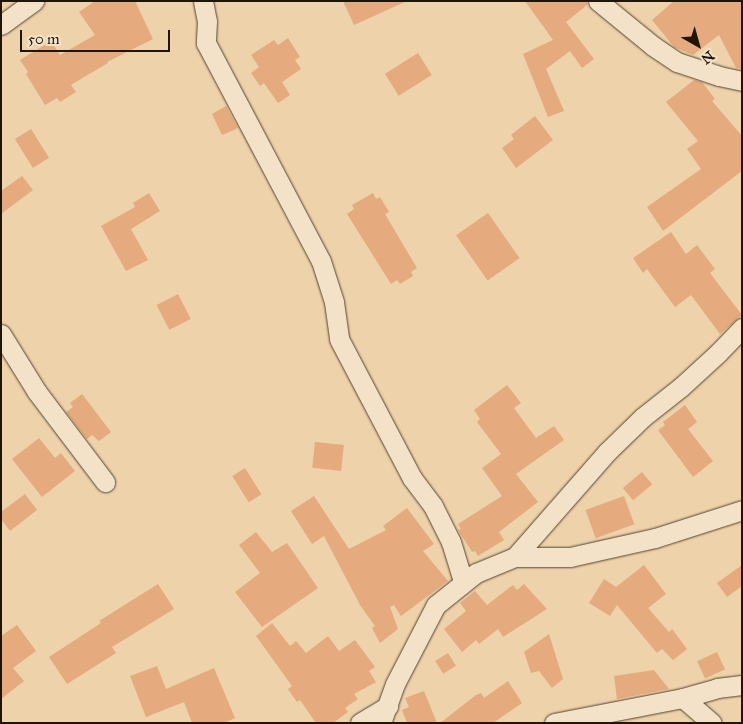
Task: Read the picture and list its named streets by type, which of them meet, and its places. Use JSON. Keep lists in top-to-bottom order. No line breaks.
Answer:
{"scale_bar":"50 m","north":"bottom right"}
